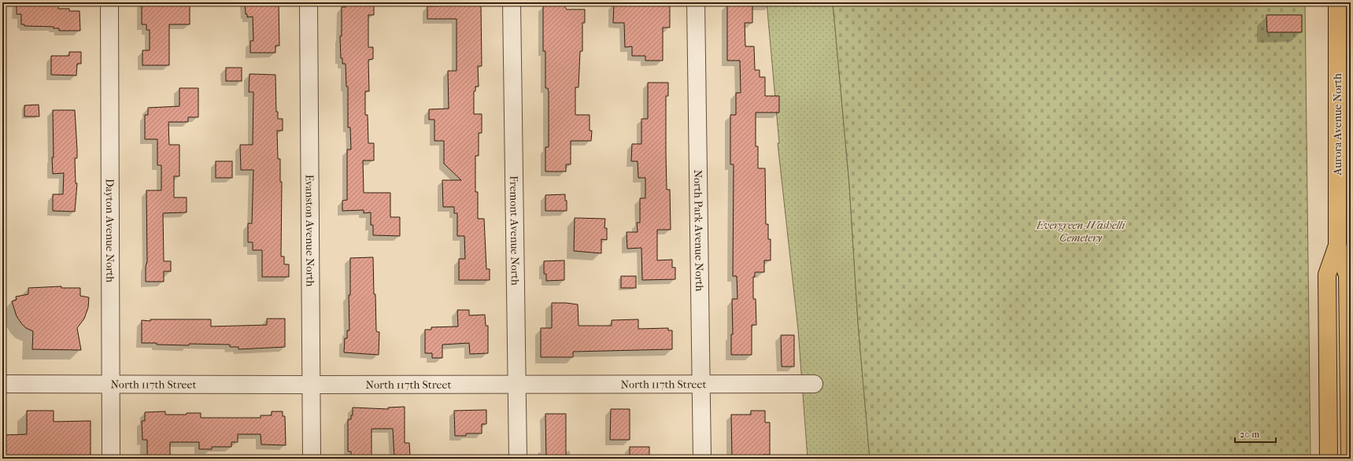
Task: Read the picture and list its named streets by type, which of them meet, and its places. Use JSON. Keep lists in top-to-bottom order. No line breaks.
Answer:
{"streets":{"highway":["Aurora Avenue North"],"street":["Dayton Avenue North","Evanston Avenue North","Fremont Avenue North","North Park Avenue North","North 117th Street"]},"crossings":[["Dayton Avenue North","North 117th Street"],["Evanston Avenue North","North 117th Street"],["Fremont Avenue North","North 117th Street"],["North Park Avenue North","North 117th Street"]],"parks":["Evergreen-Washelli Cemetery"],"scale_bar":"20 m"}
